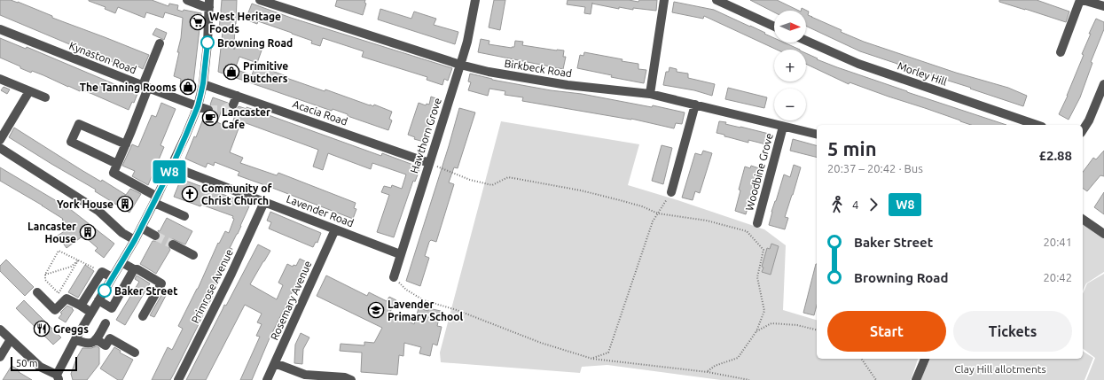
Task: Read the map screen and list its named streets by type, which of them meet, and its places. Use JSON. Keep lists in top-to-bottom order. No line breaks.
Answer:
{"streets":{"street":["Kynaston Road","Birkbeck Road","Morley Hill","Acacia Road","Hawthorn Grove","Woodbine Grove","Lavender Road","Primrose Avenue","Rosemary Avenue"]},"crossings":[["Birkbeck Road","Hawthorn Grove"],["Birkbeck Road","Woodbine Grove"],["Acacia Road","Hawthorn Grove"],["Hawthorn Grove","Lavender Road"],["Lavender Road","Primrose Avenue"],["Lavender Road","Rosemary Avenue"]],"parks":["Clay Hill allotments"],"places":{"supermarket":["West Heritage Foods"],"other":["Browning Road","Baker Street"],"shop":["Primitive Butchers","The Tanning Rooms"],"cafe":["Lancaster Cafe"],"church":["Community of Christ Church"],"building":["York House","Lancaster House"],"school or university":["Lavender Primary School"],"restaurant":["Greggs"]},"lines":["bus line W8"],"scale_bar":"50 m","north":"right","page":{"on_map":"W8","map_buttons":["+","−"],"heading":["5 min","20:37 – 20:42 · Bus","£2.88"],"legs":["4","W8"],"list":[{"name":"Baker Street","value":"20:41"},{"name":"Browning Road","value":"20:42"}],"buttons":["Start","Tickets"],"scale":"50 m"}}
